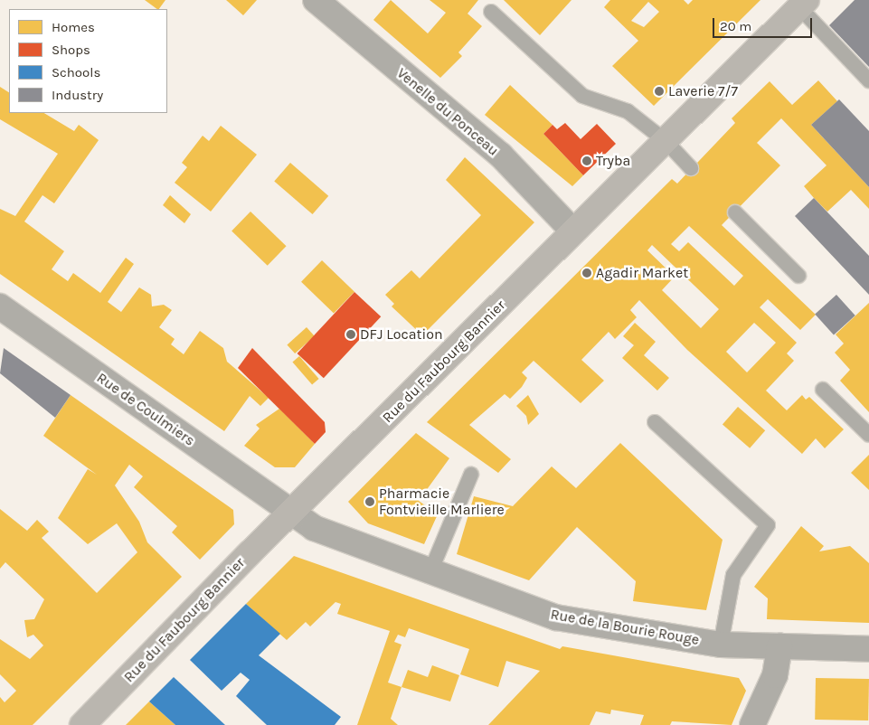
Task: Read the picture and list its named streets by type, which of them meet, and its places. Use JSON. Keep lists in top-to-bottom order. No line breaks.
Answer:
{"streets":{"main road":["Rue du Faubourg Bannier"],"street":["Venelle du Ponceau","Rue de Coulmiers","Rue de la Bourie Rouge"]},"crossings":[["Venelle du Ponceau","Rue du Faubourg Bannier"],["Rue du Faubourg Bannier","Rue de Coulmiers"],["Rue du Faubourg Bannier","Rue de la Bourie Rouge"],["Rue de Coulmiers","Rue de la Bourie Rouge"]],"places":["Laverie 7/7","Tryba","Agadir Market","DFJ Location","Pharmacie Fontvieille Marliere"],"legend":["Homes","Shops","Schools","Industry"],"scale_bar":"20 m"}
